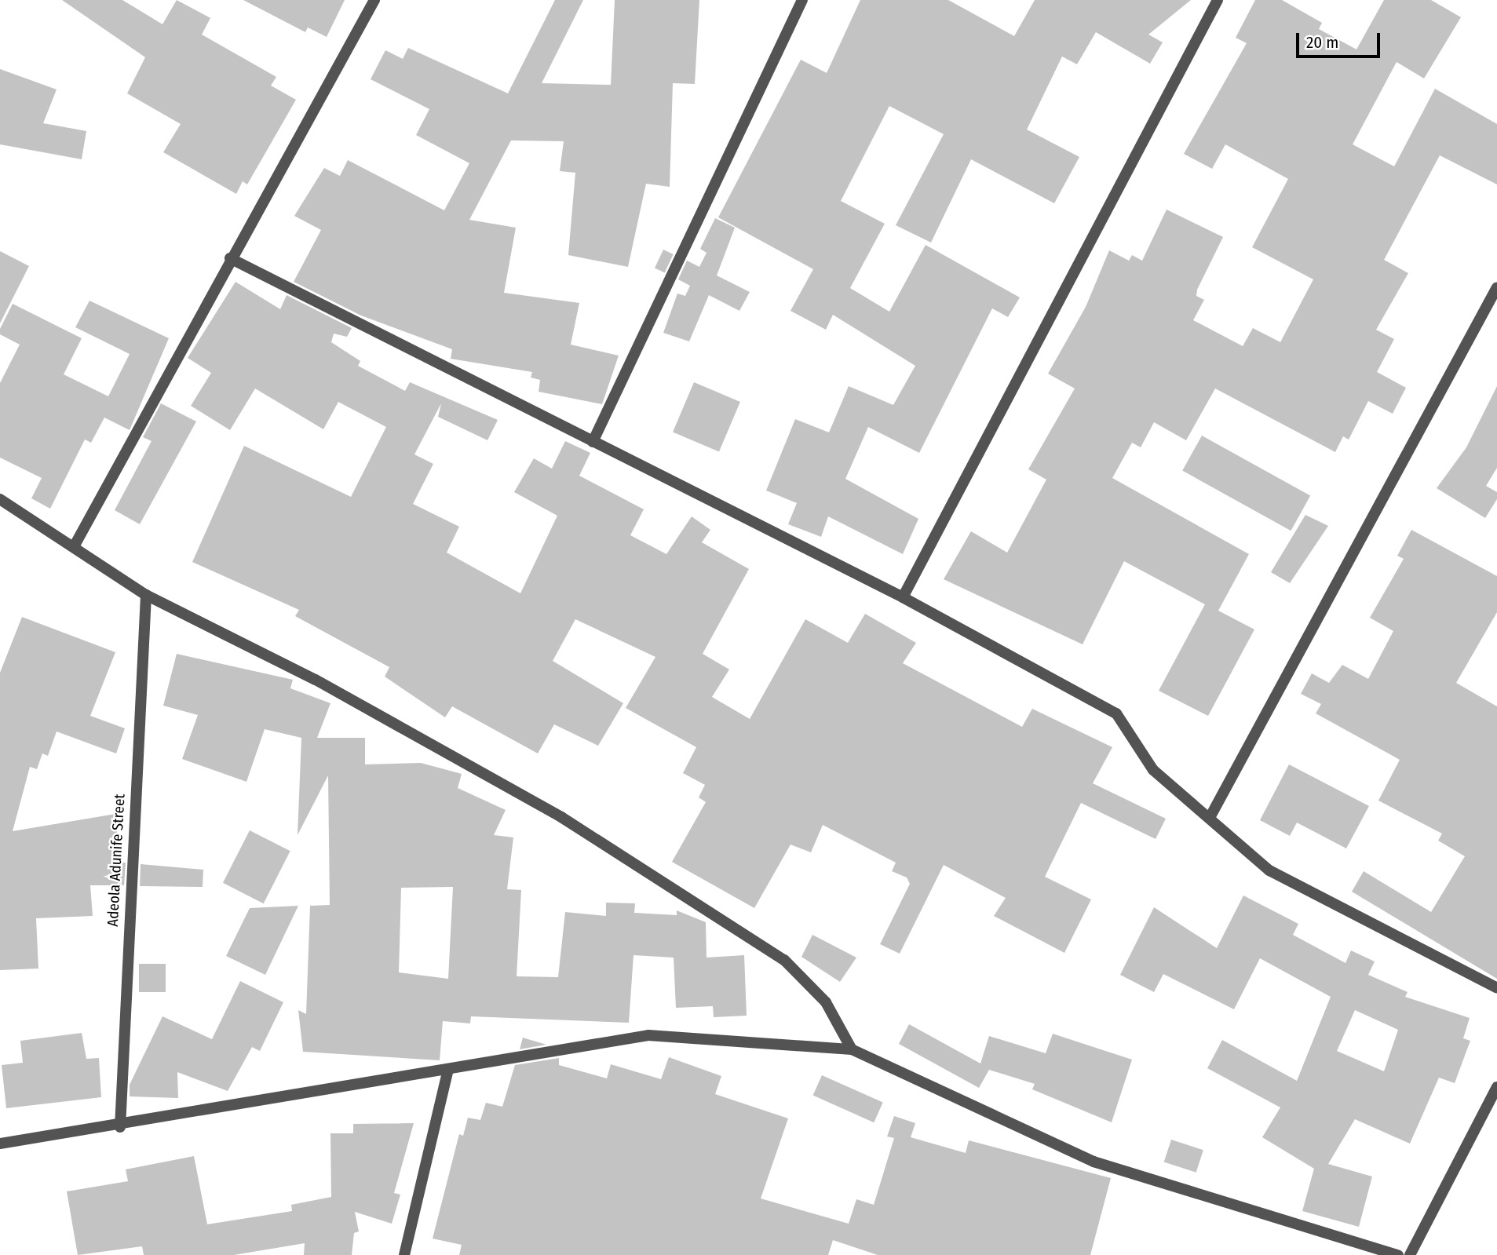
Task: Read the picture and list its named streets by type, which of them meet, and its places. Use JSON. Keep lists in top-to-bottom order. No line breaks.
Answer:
{"streets":{"street":["Adeola Adunife Street"]},"scale_bar":"20 m"}
